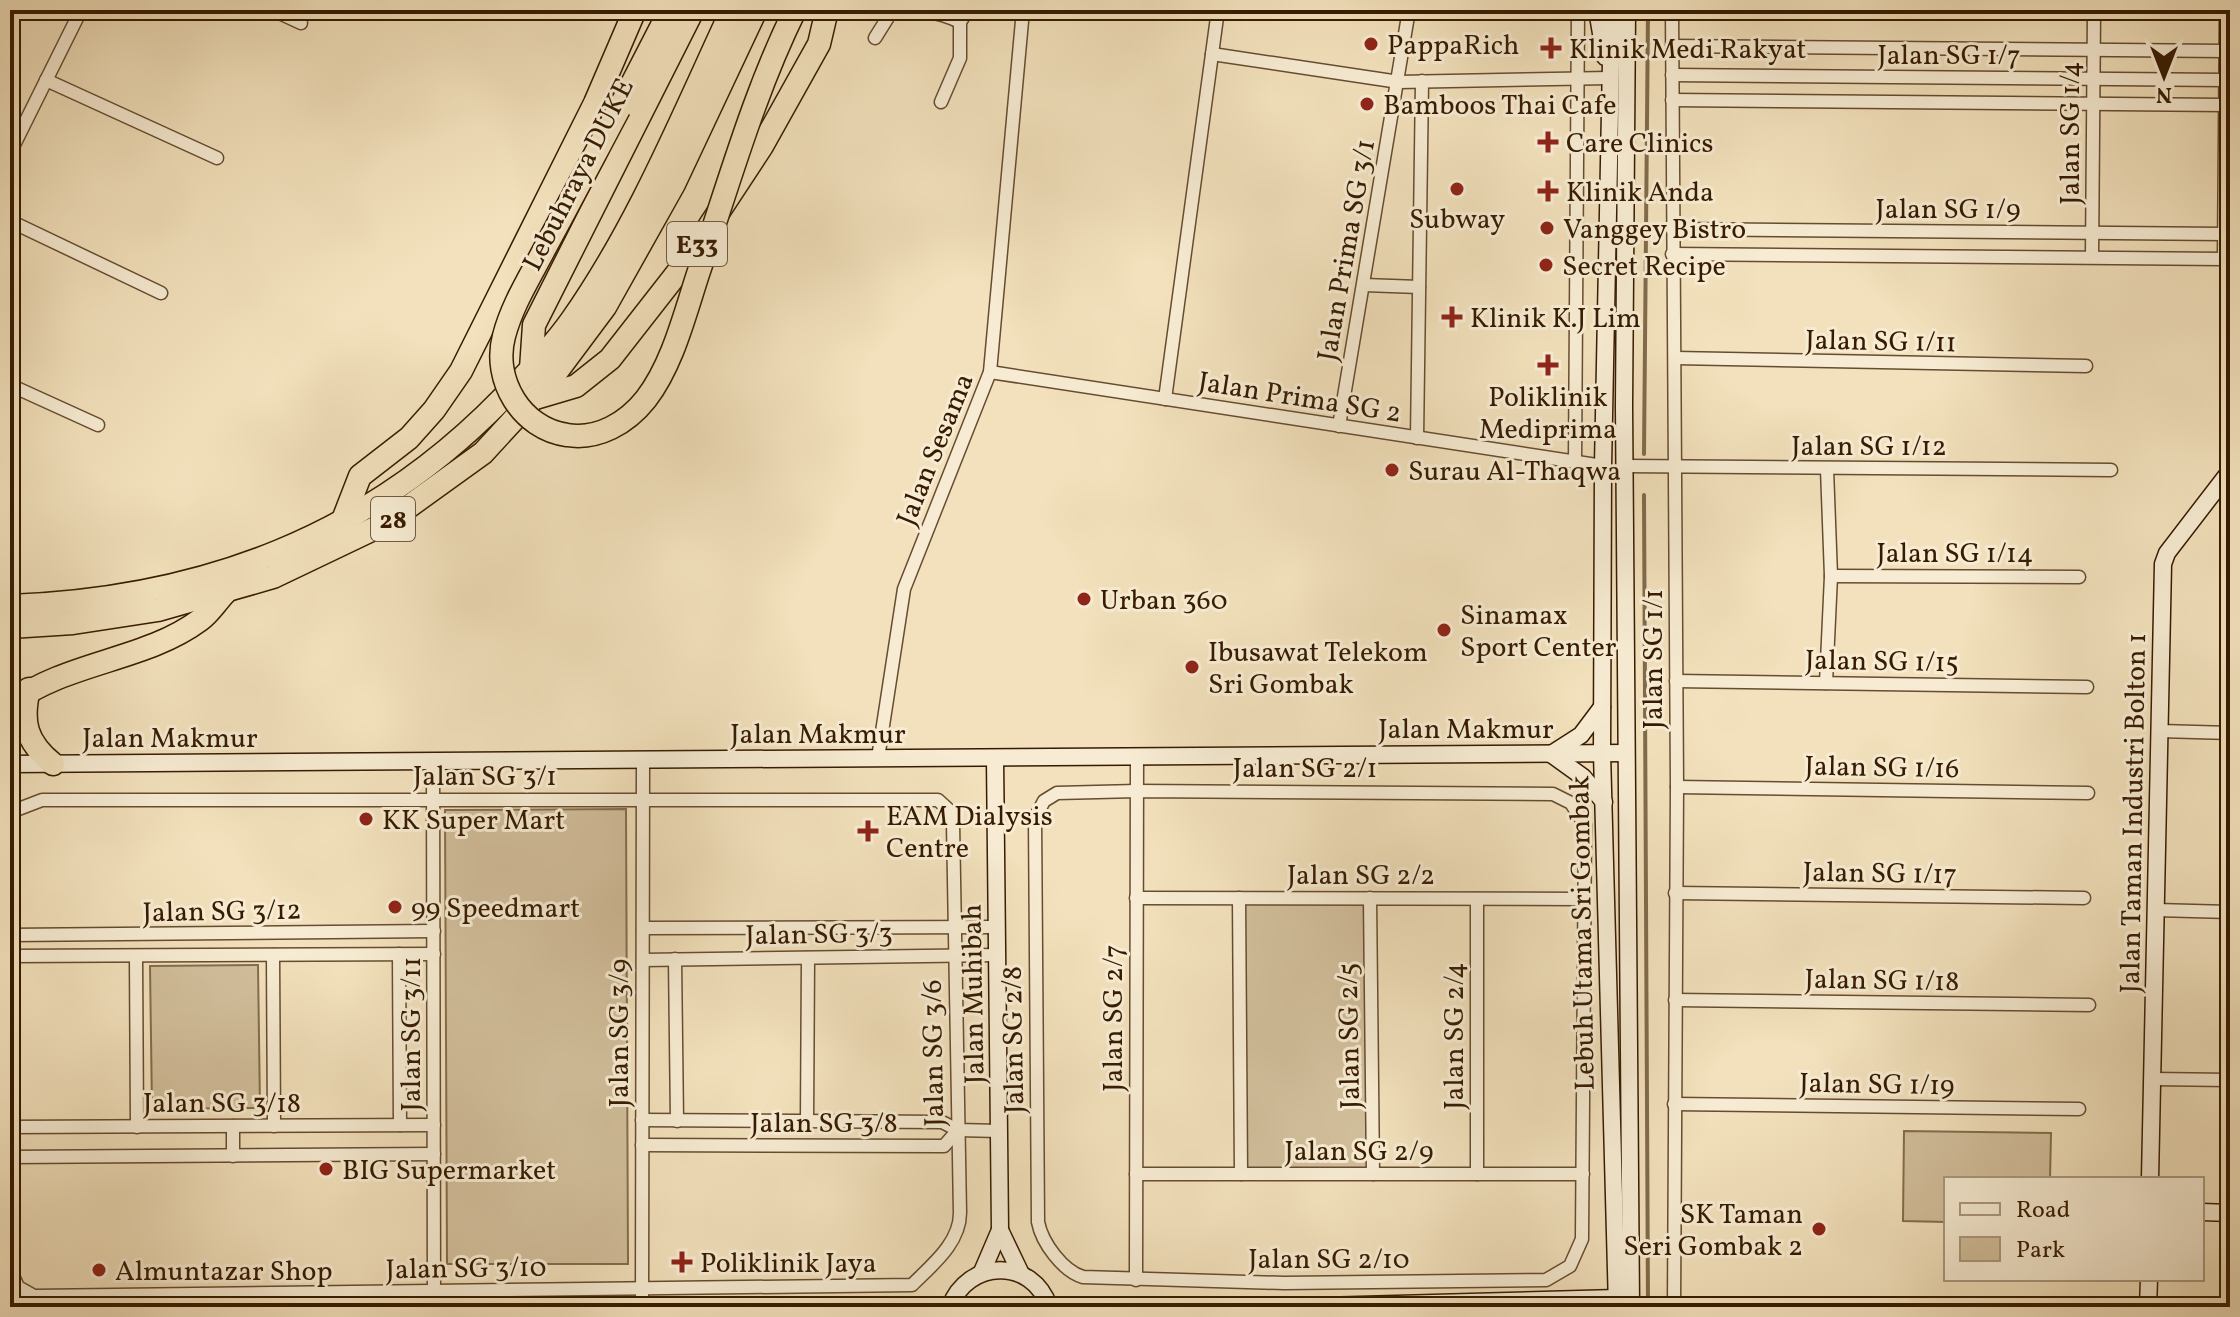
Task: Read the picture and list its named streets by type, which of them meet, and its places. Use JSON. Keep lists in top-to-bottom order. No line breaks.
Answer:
{"streets":{"highway":["Lebuhraya DUKE","E33","28"],"street":["Jalan SG 1/7","Jalan SG 1/4","Jalan SG 1/9","Jalan Prima SG 3/1","Jalan SG 1/11","Jalan Prima SG 2","Jalan SG 1/12","Jalan Sesama","Jalan SG 1/14","Jalan SG 1/1","Jalan SG 1/15","Jalan Makmur","Jalan SG 1/16","Jalan SG 2/1","Jalan SG 3/1","Jalan Taman Industri Bolton 1","Jalan SG 1/17","Jalan SG 2/2","Jalan SG 3/12","Jalan SG 3/3","Lebuh Utama Sri Gombak","Jalan SG 1/18","Jalan Muhibah","Jalan SG 2/7","Jalan SG 3/9","Jalan SG 3/11","Jalan SG 2/5","Jalan SG 2/4","Jalan SG 2/8","Jalan SG 3/6","Jalan SG 1/19","Jalan SG 3/18","Jalan SG 3/8","Jalan SG 2/9","Jalan SG 2/10","Jalan SG 3/10"]},"crossings":[["Jalan SG 1/7","Jalan SG 1/4"],["Jalan SG 1/7","Jalan SG 1/1"],["Jalan SG 1/4","Jalan SG 1/9"],["Lebuhraya DUKE","28"],["Jalan SG 1/9","Jalan SG 1/1"],["E33","28"],["Jalan Prima SG 3/1","Jalan Prima SG 2"],["Jalan SG 1/11","Jalan SG 1/1"],["Jalan Prima SG 2","Jalan Sesama"],["Jalan Prima SG 2","Lebuh Utama Sri Gombak"],["Jalan SG 1/12","Jalan SG 1/1"],["Jalan SG 1/12","Lebuh Utama Sri Gombak"],["Jalan Sesama","Jalan Makmur"],["Jalan SG 1/1","Jalan SG 1/15"],["Jalan SG 1/1","Jalan SG 1/16"],["Jalan SG 1/1","Jalan SG 1/17"],["Jalan SG 1/1","Jalan SG 1/18"],["Jalan SG 1/1","Jalan SG 1/19"],["Jalan Makmur","Lebuh Utama Sri Gombak"],["Jalan Makmur","Jalan Muhibah"],["Jalan Makmur","Jalan SG 2/7"],["Jalan Makmur","Jalan SG 3/9"],["Jalan Makmur","Jalan SG 3/11"],["Jalan SG 2/1","Jalan SG 2/2"],["Jalan SG 2/1","Jalan SG 2/7"],["Jalan SG 2/1","Jalan SG 2/8"],["Jalan SG 3/1","Jalan SG 3/9"],["Jalan SG 3/1","Jalan SG 3/11"],["Jalan SG 3/1","Jalan SG 3/6"],["Jalan SG 2/2","Jalan SG 2/7"],["Jalan SG 2/2","Jalan SG 2/5"],["Jalan SG 2/2","Jalan SG 2/4"],["Jalan SG 3/12","Jalan SG 3/11"],["Jalan SG 3/3","Jalan Muhibah"],["Jalan SG 3/3","Jalan SG 3/9"],["Jalan SG 3/3","Jalan SG 3/6"],["Jalan Muhibah","Jalan SG 3/8"],["Jalan SG 2/7","Jalan SG 2/9"],["Jalan SG 2/7","Jalan SG 2/10"],["Jalan SG 3/9","Jalan SG 3/8"],["Jalan SG 3/9","Jalan SG 3/10"],["Jalan SG 3/11","Jalan SG 3/18"],["Jalan SG 3/11","Jalan SG 3/10"],["Jalan SG 2/5","Jalan SG 2/9"],["Jalan SG 2/4","Jalan SG 2/9"],["Jalan SG 2/8","Jalan SG 2/10"],["Jalan SG 3/6","Jalan SG 3/8"],["Jalan SG 3/6","Jalan SG 3/10"],["Jalan SG 2/9","Jalan SG 2/10"]],"places":{"other":["PappaRich","Bamboos Thai Cafe","Subway","Vanggey Bistro","Secret Recipe","Surau Al-Thaqwa","Urban 360","Sinamax Sport Center","Ibusawat Telekom Sri Gombak","KK Super Mart","99 Speedmart","BIG Supermarket","SK Taman Seri Gombak 2","Almuntazar Shop"],"health":["Klinik Medi Rakyat","Care Clinics","Klinik Anda","Klinik K.J Lim","Poliklinik Mediprima","EAM Dialysis Centre","Poliklinik Jaya"]},"legend":["Road","Park"],"north":"bottom"}
